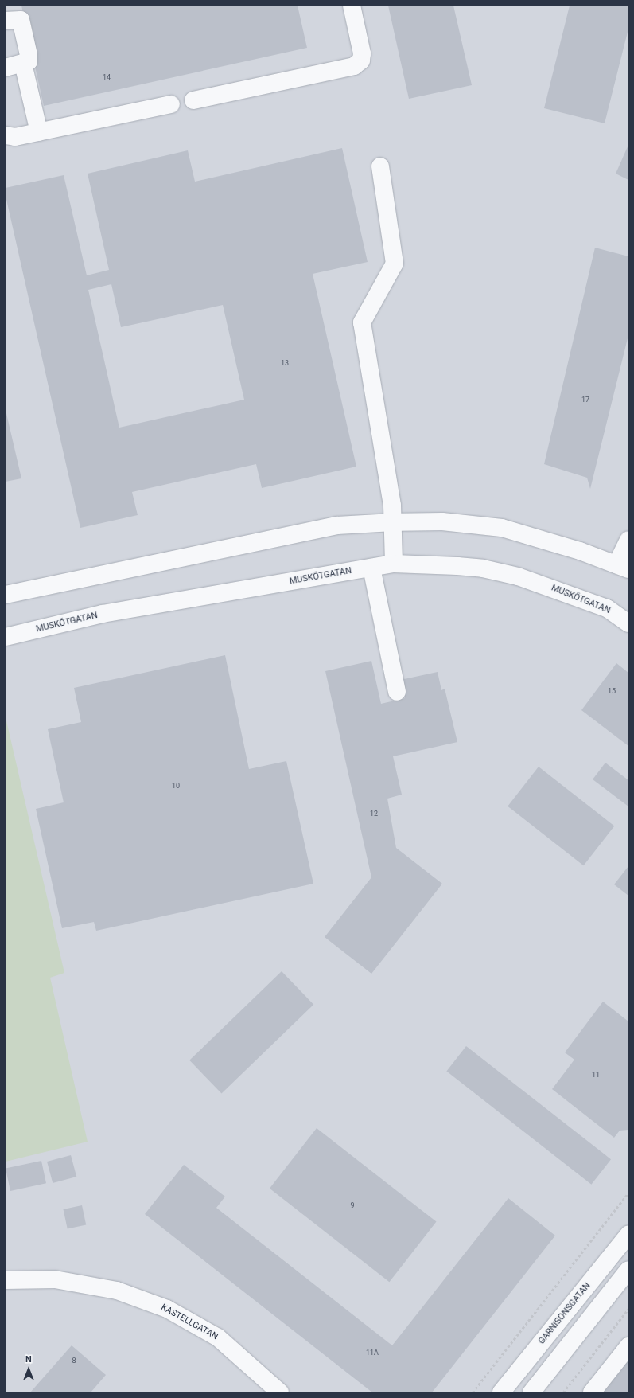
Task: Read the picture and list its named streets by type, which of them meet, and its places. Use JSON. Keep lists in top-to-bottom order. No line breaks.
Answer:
{"streets":{"street":["MUSKÖTGATAN","GARNISONSGATAN","KASTELLGATAN"]},"house_numbers":["14","13","17","15","10","12","11","9","11A","8"],"north":"top"}
